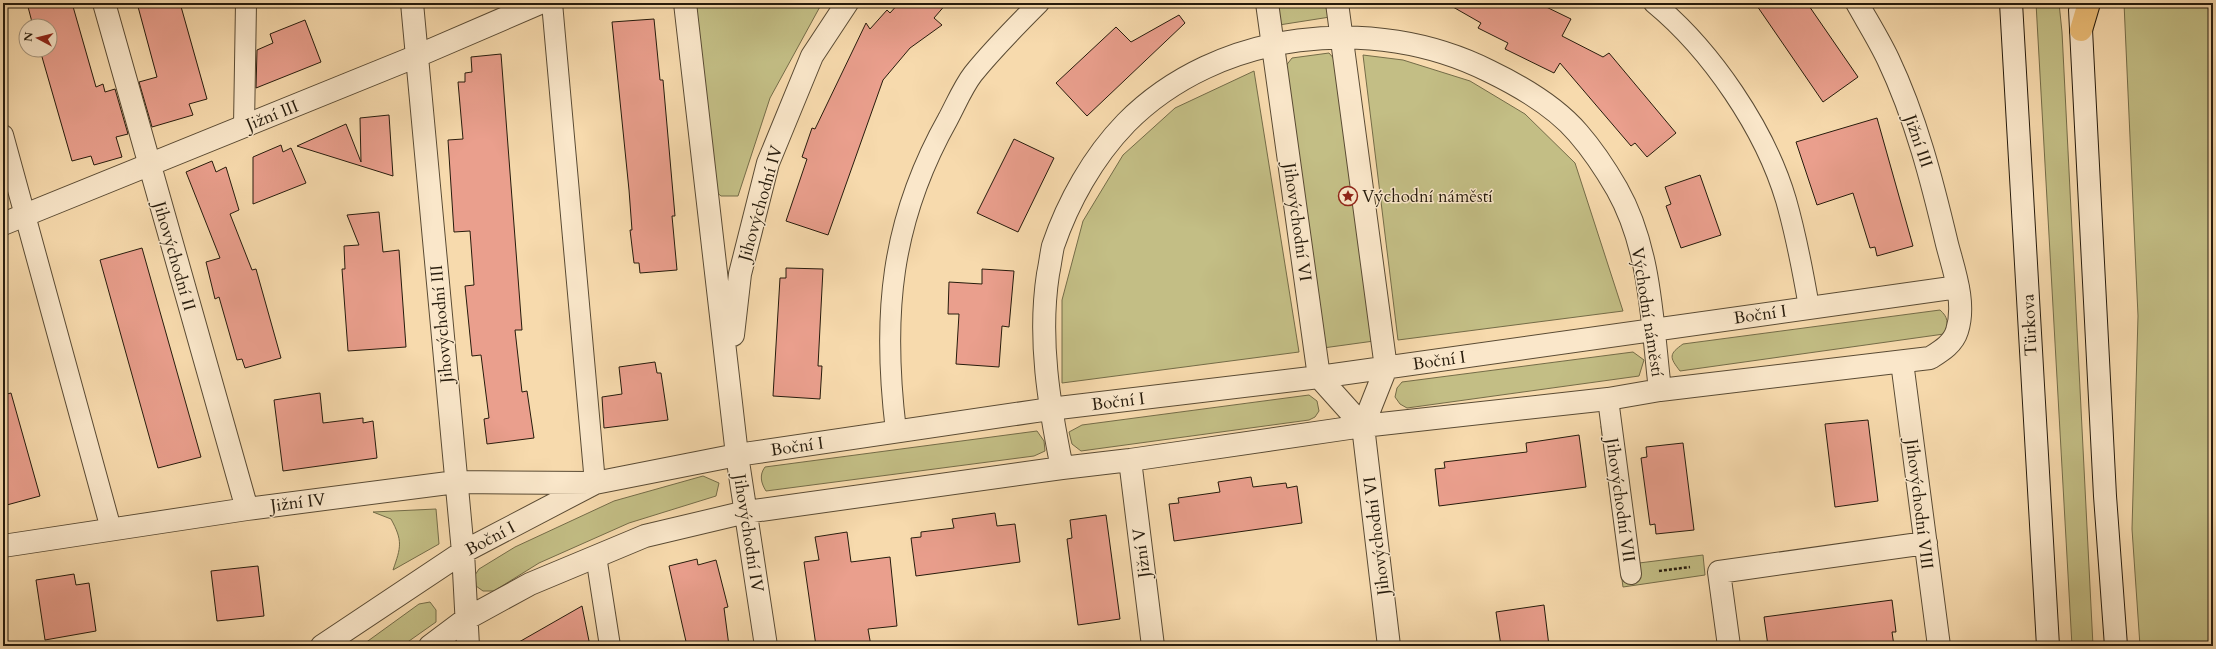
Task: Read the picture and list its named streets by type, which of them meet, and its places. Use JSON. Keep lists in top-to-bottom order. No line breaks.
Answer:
{"streets":{"street":["Jižní III","Jihovýchodní IV","Jihovýchodní VI","Jihovýchodní II","Východní náměstí","Boční I","Jihovýchodní III","Türkova","Jižní IV","Jihovýchodní VIII","Jižní V"],"lane":["Jihovýchodní VII"]},"crossings":[["Jižní III","Jihovýchodní II"],["Jižní III","Boční I"],["Jižní III","Jihovýchodní III"],["Jižní III","Jihovýchodní VIII"],["Jihovýchodní IV","Boční I"],["Jihovýchodní VI","Východní náměstí"],["Jihovýchodní VI","Boční I"],["Jihovýchodní II","Jižní IV"],["Východní náměstí","Boční I"],["Boční I","Jihovýchodní III"],["Boční I","Jižní IV"],["Jihovýchodní III","Jižní IV"]],"places":{"place":["Východní náměstí"]},"north":"left"}
